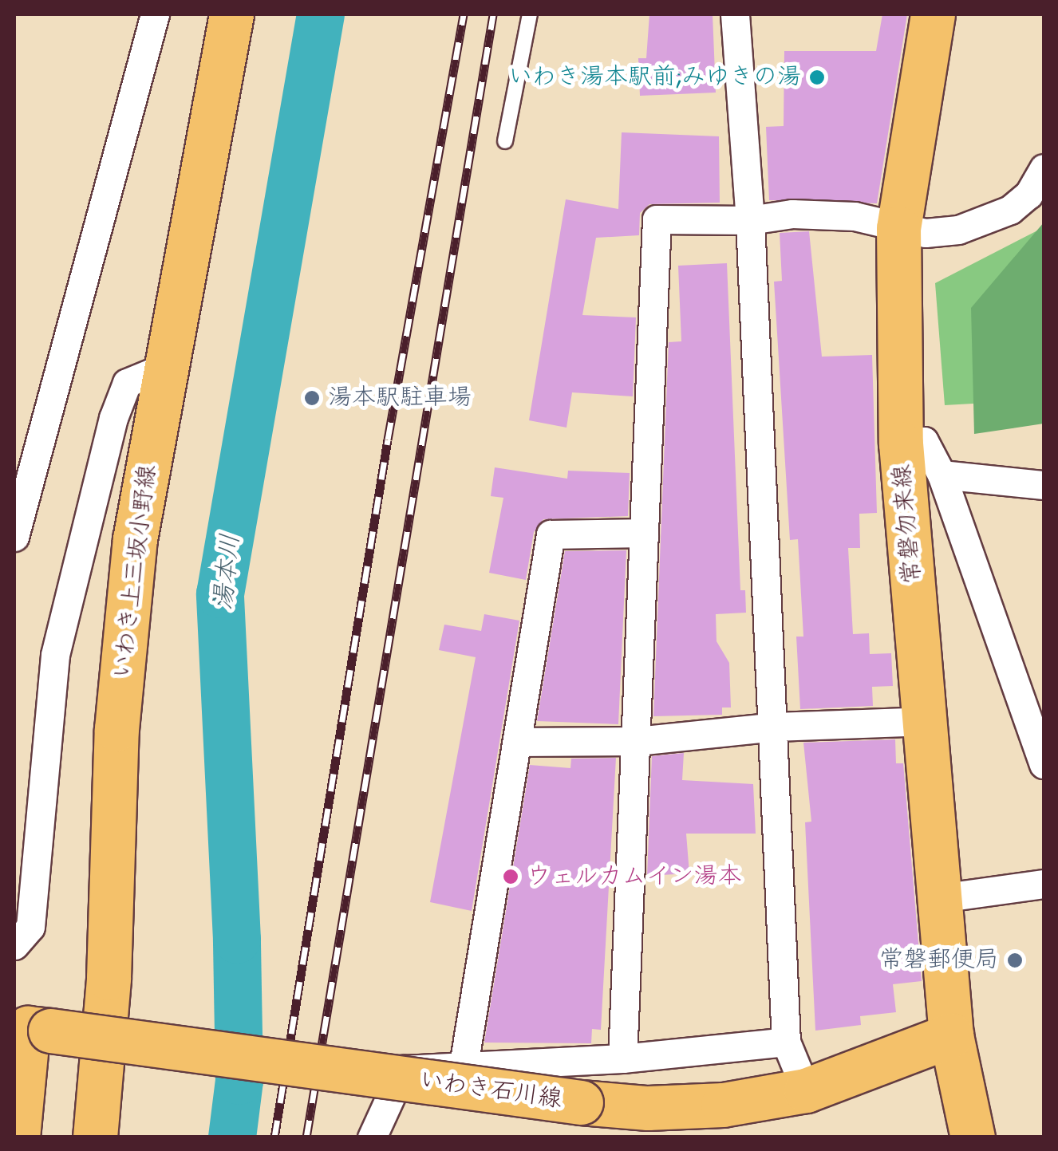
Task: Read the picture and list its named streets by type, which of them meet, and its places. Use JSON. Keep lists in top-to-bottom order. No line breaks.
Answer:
{"streets":{"main road":["常磐勿来線","いわき上三坂小野線","いわき石川線"]},"crossings":[["常磐勿来線","いわき石川線"]],"water":["湯本川"],"places":["いわき湯本駅前;みゆきの湯","湯本駅駐車場","ウェルカムイン湯本","常磐郵便局"]}
